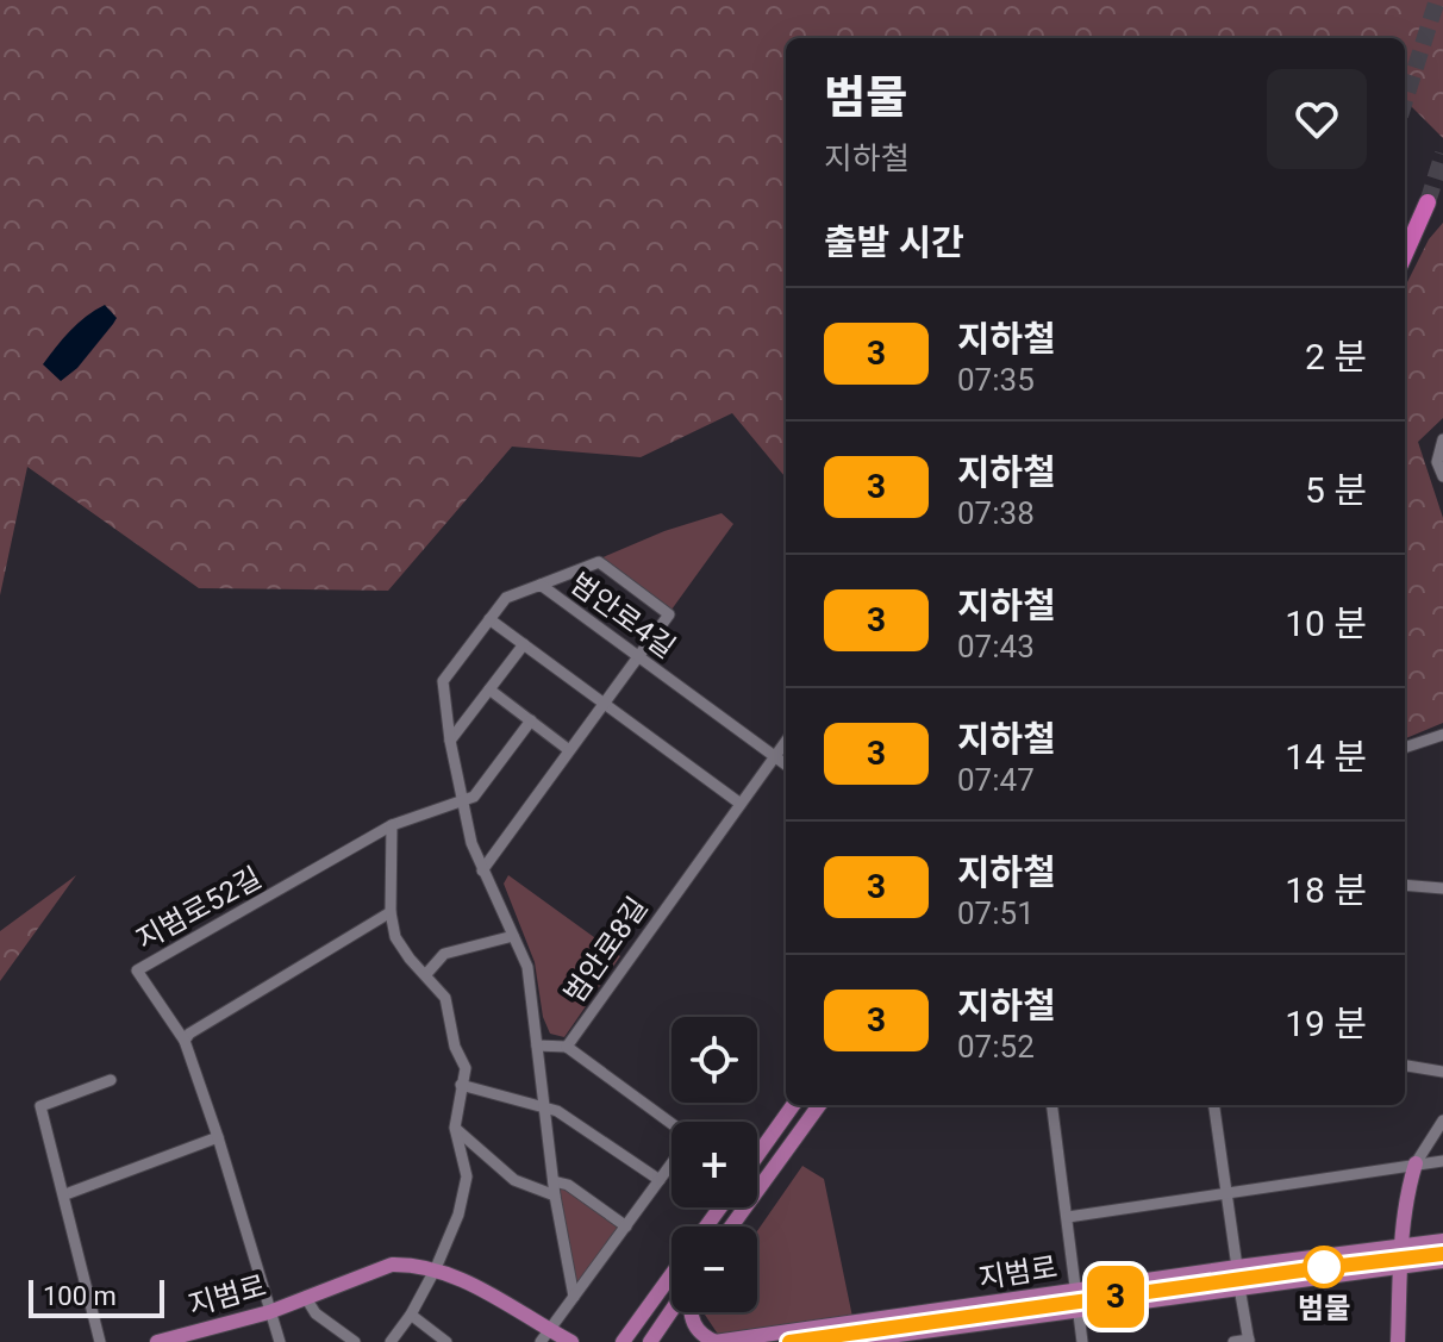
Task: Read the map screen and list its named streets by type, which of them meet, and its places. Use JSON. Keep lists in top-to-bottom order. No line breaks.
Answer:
{"streets":{"main road":["지범로"],"street":["범안로4길","지범로52길","범안로8길"]},"crossings":[["범안로4길","범안로8길"],["지범로52길","지범로"]],"places":["범물"],"lines":["metro line 3"],"scale_bar":"100 m","page":{"on_map":"3","heading":[["범물","지하철"],"출발 시간"],"list":[{"mark":"3","name":"지하철","note":"07:35","value":"2 분"},{"mark":"3","name":"지하철","note":"07:38","value":"5 분"},{"mark":"3","name":"지하철","note":"07:43","value":"10 분"},{"mark":"3","name":"지하철","note":"07:47","value":"14 분"},{"mark":"3","name":"지하철","note":"07:51","value":"18 분"},{"mark":"3","name":"지하철","note":"07:52","value":"19 분"}],"map_buttons":["+","−"],"scale":"100 m"}}
